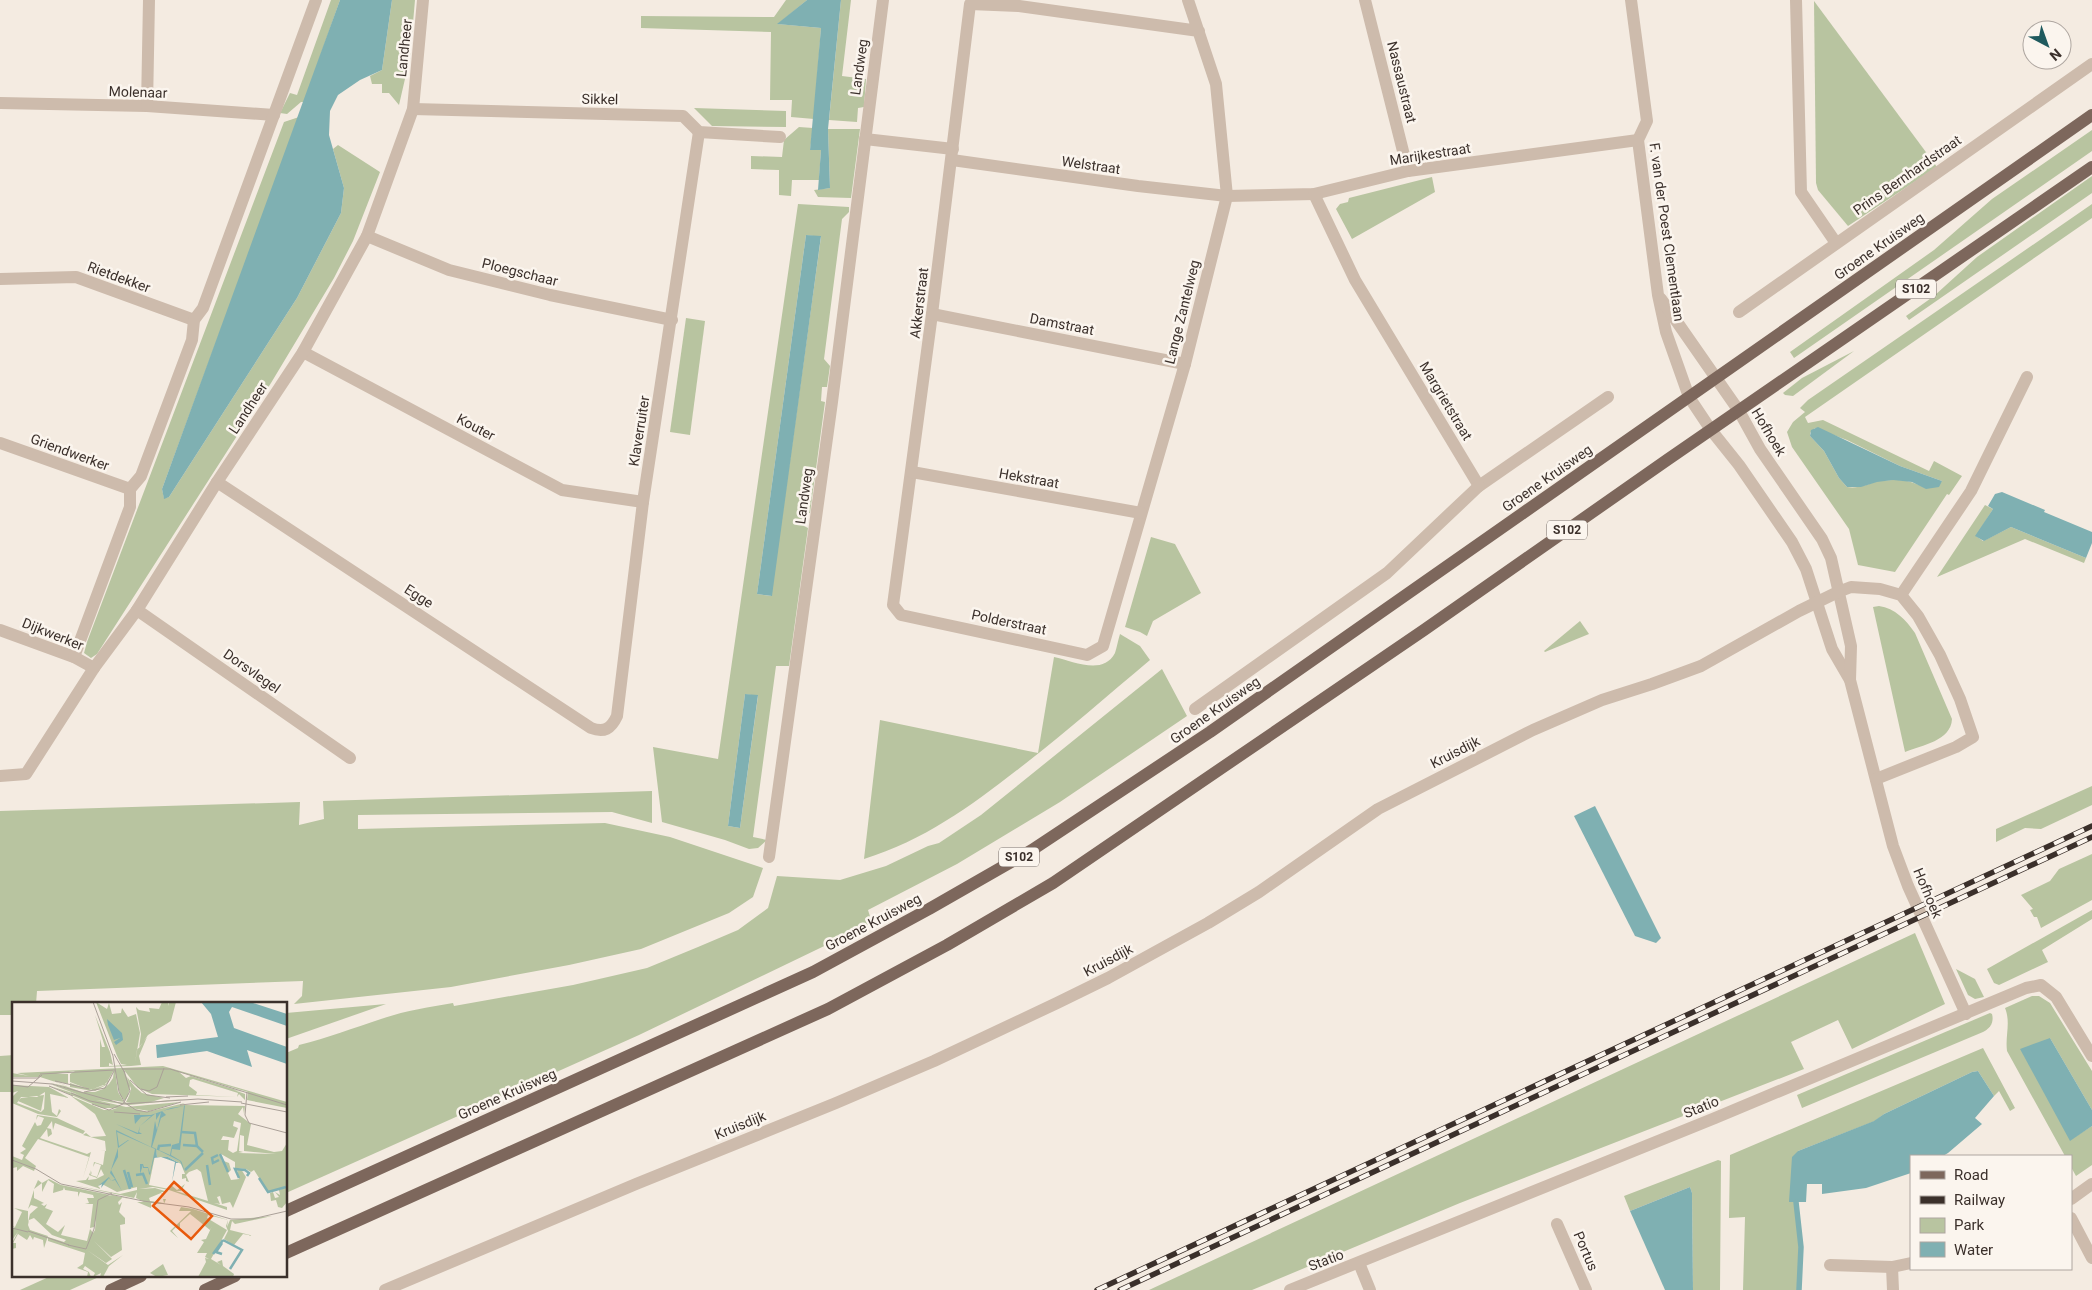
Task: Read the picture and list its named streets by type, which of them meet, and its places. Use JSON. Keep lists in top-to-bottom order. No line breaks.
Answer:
{"streets":{"main road":["Groene Kruisweg","S102"],"street":["Landheer","Landweg","Nassaustraat","Molenaar","Sikkel","Marijkestraat","Welstraat","Prins Bernhardstraat","F. van der Poest Clementlaan","Ploegschaar","Rietdekker","Akkerstraat","Lange Zantelweg","Damstraat","Margrietstraat","Kouter","Klaverruiter","Hofhoek","Griendwerker","Hekstraat","Egge","Polderstraat","Dijkwerker","Dorsvlegel","Kruisdijk","Statio","Portus"]},"crossings":[["Landheer","Sikkel"],["Landheer","Ploegschaar"],["Landheer","Kouter"],["Landheer","Egge"],["Landheer","Dijkwerker"],["Landheer","Dorsvlegel"],["Nassaustraat","Marijkestraat"],["Sikkel","Klaverruiter"],["Marijkestraat","Welstraat"],["Marijkestraat","F. van der Poest Clementlaan"],["Marijkestraat","Lange Zantelweg"],["Marijkestraat","Margrietstraat"],["Welstraat","Akkerstraat"],["Welstraat","Lange Zantelweg"],["F. van der Poest Clementlaan","Groene Kruisweg"],["F. van der Poest Clementlaan","S102"],["F. van der Poest Clementlaan","Hofhoek"],["Groene Kruisweg","Margrietstraat"],["Groene Kruisweg","Hofhoek"],["Ploegschaar","Klaverruiter"],["S102","Hofhoek"],["Akkerstraat","Lange Zantelweg"],["Akkerstraat","Damstraat"],["Akkerstraat","Hekstraat"],["Akkerstraat","Polderstraat"],["Lange Zantelweg","Damstraat"],["Lange Zantelweg","Hekstraat"],["Lange Zantelweg","Polderstraat"],["Kouter","Klaverruiter"],["Klaverruiter","Egge"],["Hofhoek","Kruisdijk"],["Hofhoek","Statio"]],"legend":["Road","Railway","Park","Water"],"north":"bottom right"}
